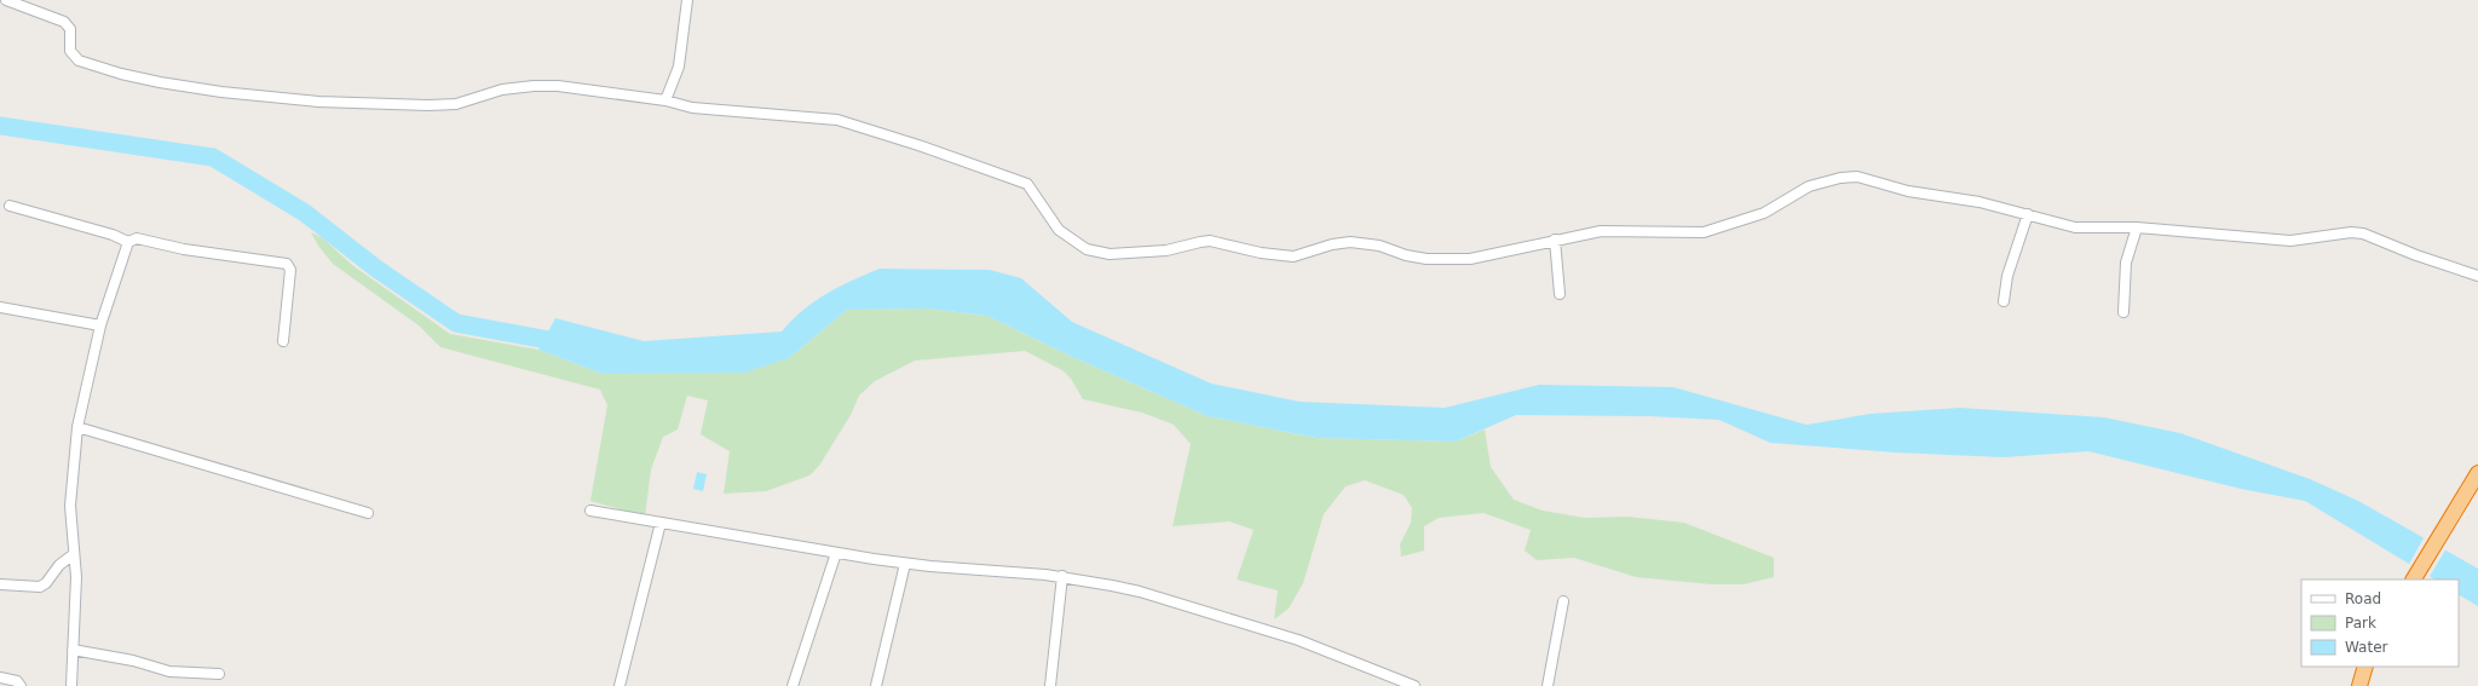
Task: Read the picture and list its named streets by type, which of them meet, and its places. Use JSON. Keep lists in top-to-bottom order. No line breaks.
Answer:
{"legend":["Road","Park","Water"]}
